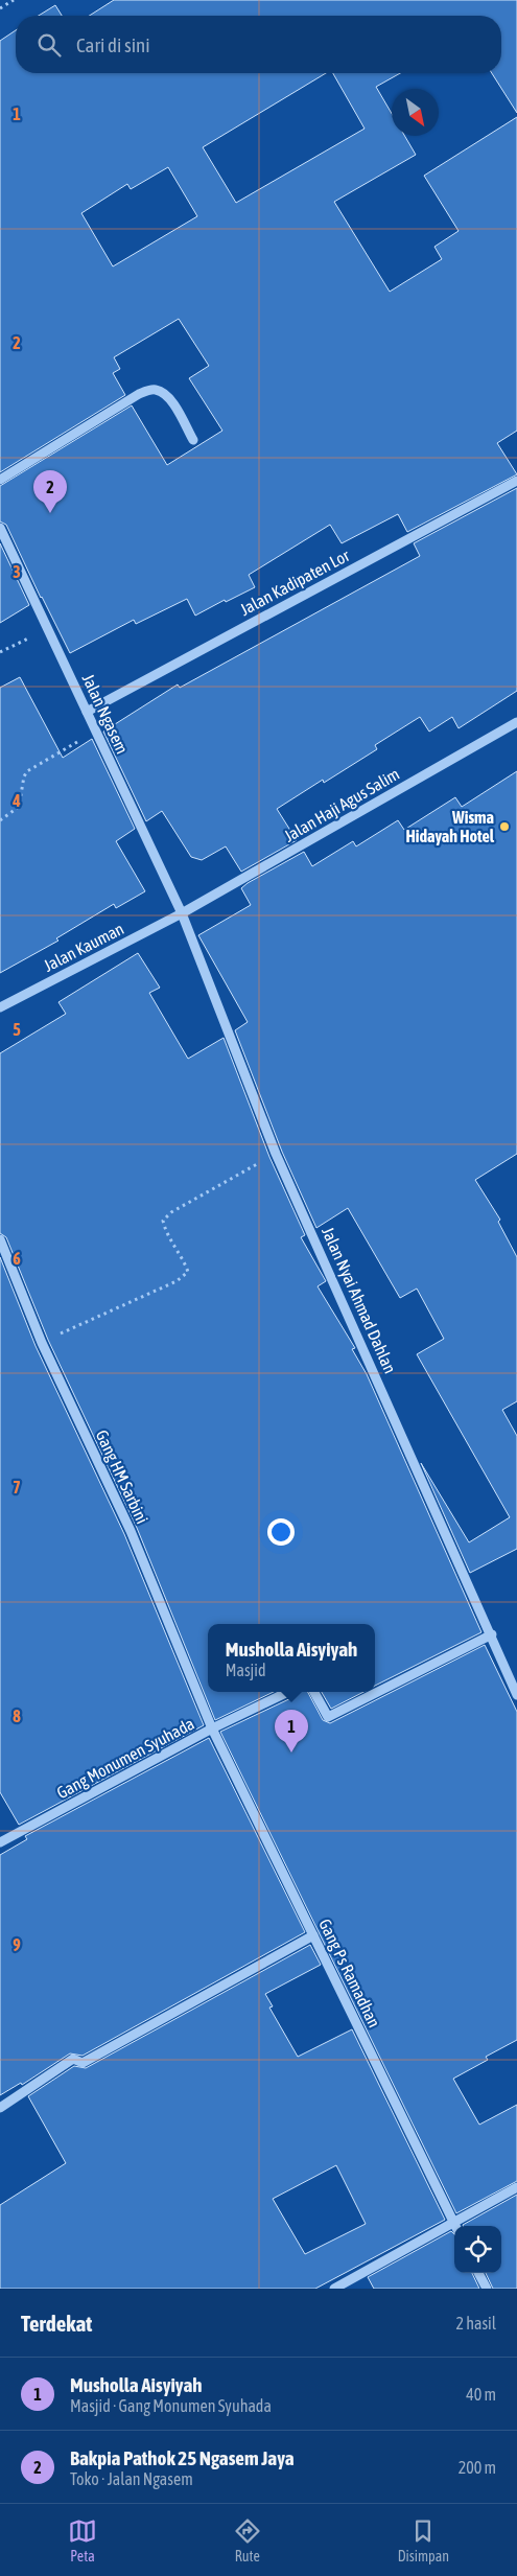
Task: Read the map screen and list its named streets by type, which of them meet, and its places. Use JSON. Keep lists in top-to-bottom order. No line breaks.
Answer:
{"streets":{"street":["Jalan Kadipaten Lor","Jalan Ngasem","Jalan Haji Agus Salim","Jalan Kauman","Jalan Nyai Ahmad Dahlan","Gang HM Sarbini","Gang Monumen Syuhada","Gang Ps Ramadhan"]},"crossings":[["Jalan Kadipaten Lor","Jalan Ngasem"],["Jalan Ngasem","Jalan Haji Agus Salim"],["Jalan Ngasem","Jalan Kauman"],["Jalan Ngasem","Jalan Nyai Ahmad Dahlan"],["Jalan Haji Agus Salim","Jalan Kauman"],["Jalan Haji Agus Salim","Jalan Nyai Ahmad Dahlan"],["Jalan Kauman","Jalan Nyai Ahmad Dahlan"],["Gang HM Sarbini","Gang Monumen Syuhada"],["Gang HM Sarbini","Gang Ps Ramadhan"],["Gang Monumen Syuhada","Gang Ps Ramadhan"]],"places":["Wisma Hidayah Hotel"],"north":"bottom right","page":{"search":"Cari di sini","pins":["2","1"],"popup":["Musholla Aisyiyah","Masjid"],"heading":["Terdekat","2 hasil"],"list":[{"mark":"1","name":"Musholla Aisyiyah","note":"Masjid · Gang Monumen Syuhada","value":"40 m"},{"mark":"2","name":"Bakpia Pathok 25 Ngasem Jaya","note":"Toko · Jalan Ngasem","value":"200 m"}],"nav":["Peta","Rute","Disimpan"]},"grid":{"rows":["1","2","3","4","5","6","7","8","9"]}}
